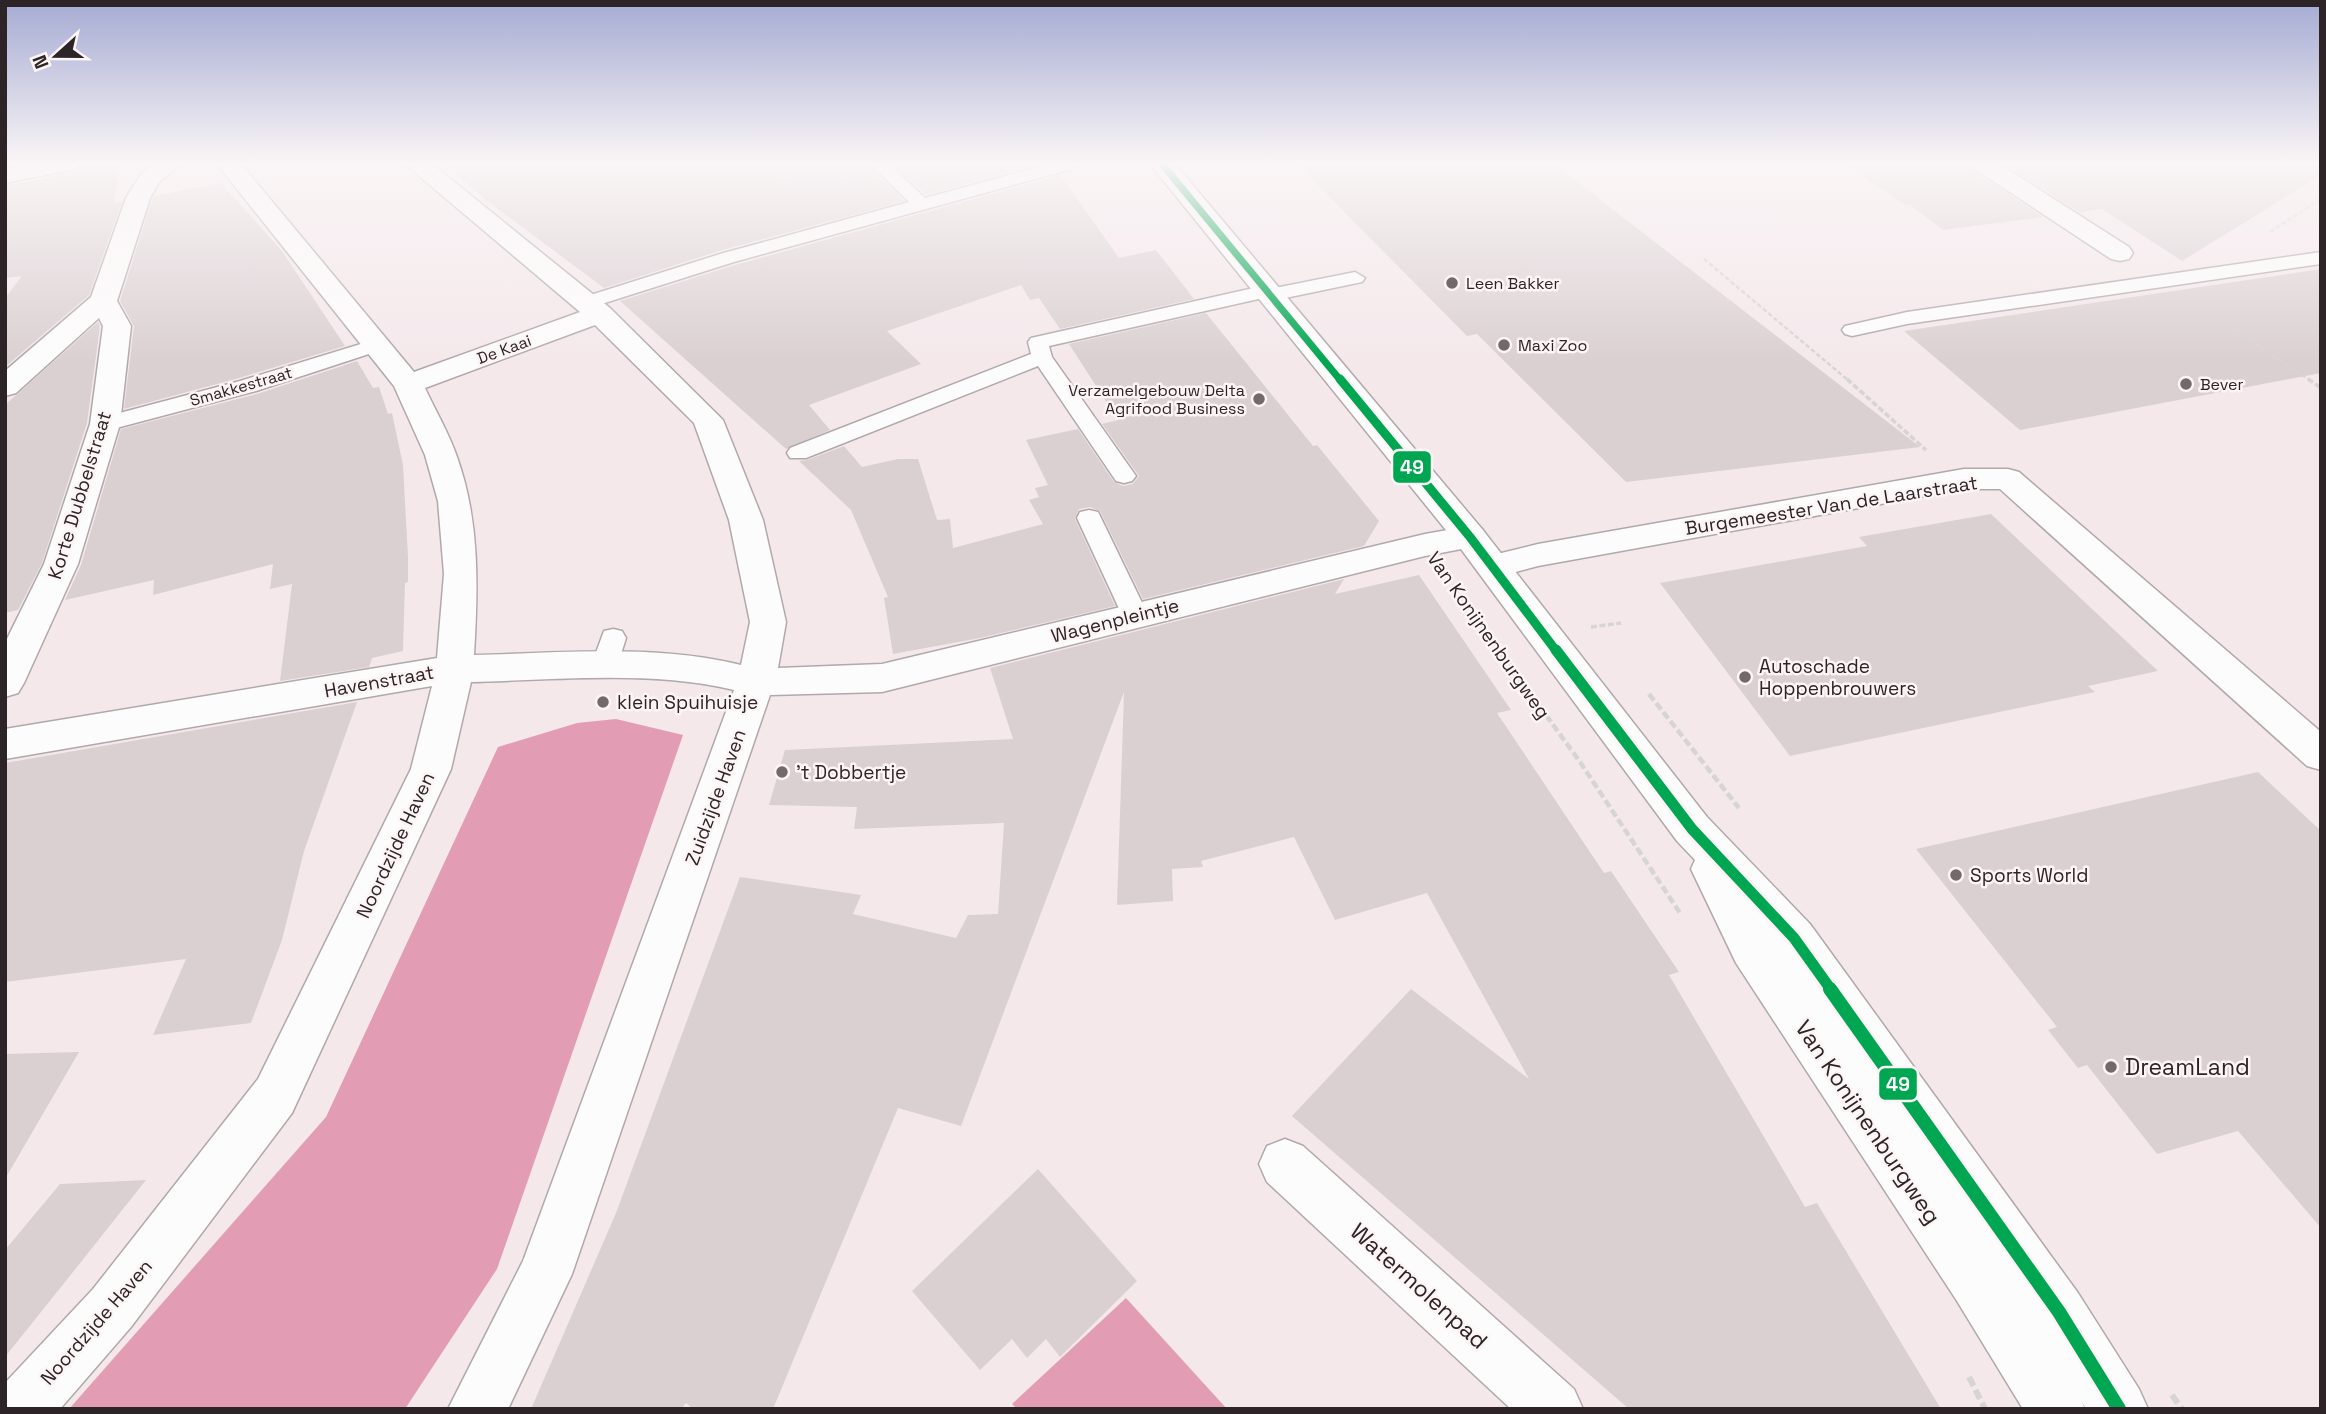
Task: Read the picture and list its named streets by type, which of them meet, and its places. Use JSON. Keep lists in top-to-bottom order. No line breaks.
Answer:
{"streets":{"street":["De Kaai","Korte Dubbelstraat","Burgemeester Van de Laarstraat","Wagenpleintje","Van Konijnenburgweg","Havenstraat","Zuidzijde Haven","Noordzijde Haven","Watermolenpad"],"lane":["Smakkestraat"]},"crossings":[["De Kaai","Zuidzijde Haven"],["De Kaai","Noordzijde Haven"],["Smakkestraat","Korte Dubbelstraat"],["Smakkestraat","Noordzijde Haven"],["Burgemeester Van de Laarstraat","Van Konijnenburgweg"],["Wagenpleintje","Van Konijnenburgweg"],["Wagenpleintje","Havenstraat"],["Wagenpleintje","Zuidzijde Haven"],["Havenstraat","Zuidzijde Haven"],["Havenstraat","Noordzijde Haven"]],"places":["Leen Bakker","Maxi Zoo","Bever","Verzamelgebouw Delta Agrifood Business","Autoschade Hoppenbrouwers","klein Spuihuisje","'t Dobbertje","Sports World","DreamLand"],"lines":["transit line 49"],"north":"left"}
